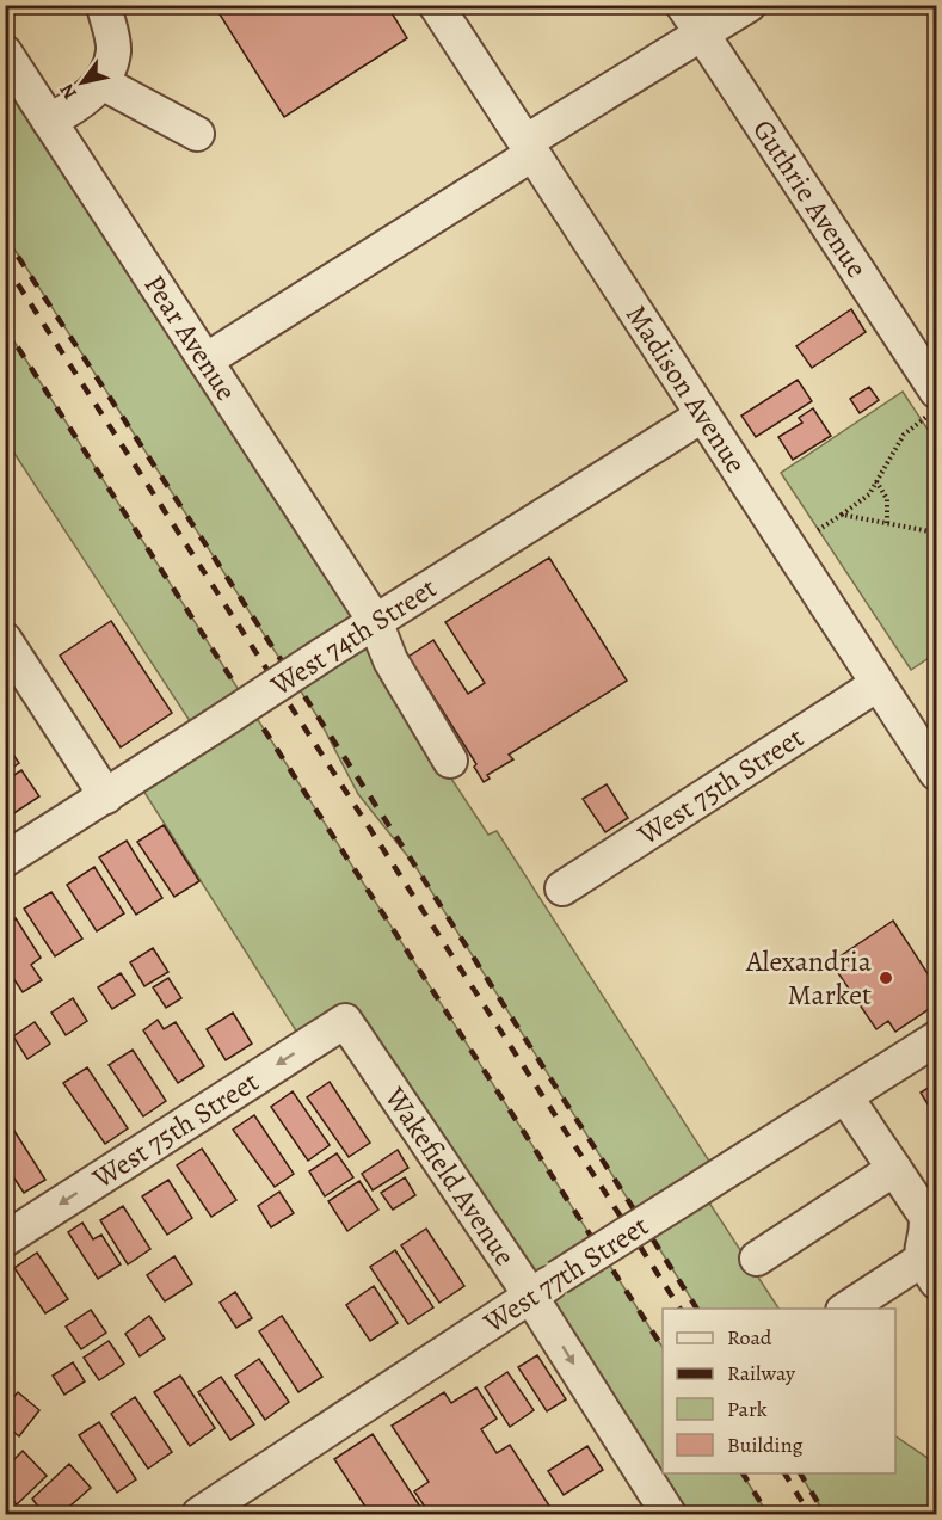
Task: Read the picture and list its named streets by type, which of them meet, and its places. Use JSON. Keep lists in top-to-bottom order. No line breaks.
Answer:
{"streets":{"street":["Guthrie Avenue","Pear Avenue","Madison Avenue","West 74th Street","West 75th Street","Wakefield Avenue","West 77th Street"]},"crossings":[["Pear Avenue","West 74th Street"],["Madison Avenue","West 74th Street"],["Madison Avenue","West 75th Street"],["West 75th Street","Wakefield Avenue"],["Wakefield Avenue","West 77th Street"]],"one_way":["West 75th Street","Wakefield Avenue"],"places":["Alexandria Market"],"legend":["Road","Railway","Park","Building"],"north":"bottom left"}
